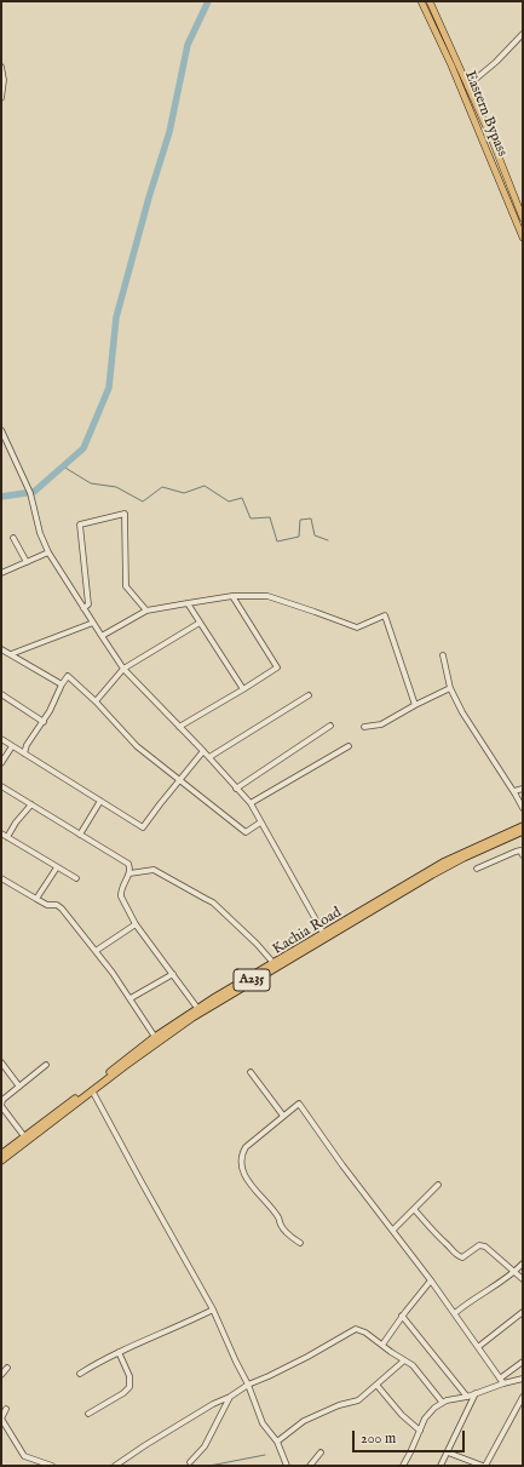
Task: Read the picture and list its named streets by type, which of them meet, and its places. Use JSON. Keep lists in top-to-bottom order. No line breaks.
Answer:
{"streets":{"highway":["Kachia Road","A235"],"main road":["Eastern Bypass"]},"scale_bar":"200 m"}
